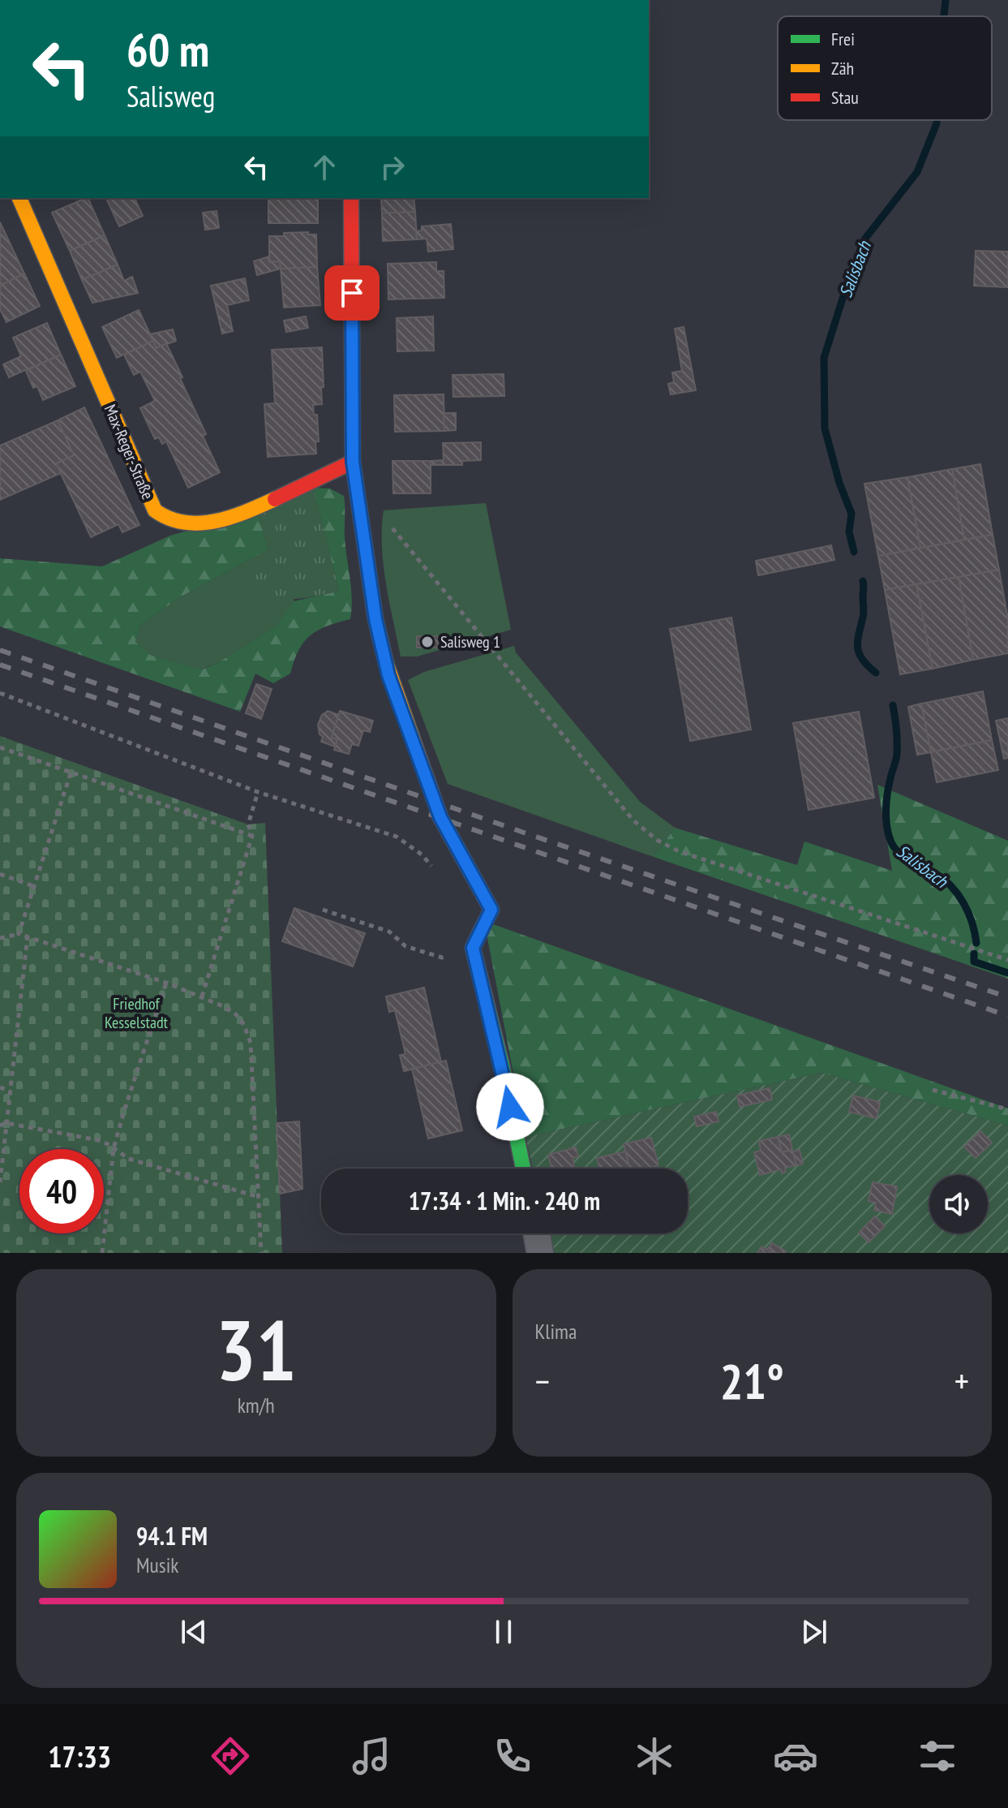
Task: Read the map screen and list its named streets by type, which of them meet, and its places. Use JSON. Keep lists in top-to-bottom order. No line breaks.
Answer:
{"streets":{"street":["Max-Reger-Straße"]},"water":["Salisbach"],"parks":["Friedhof Kesselstadt"],"places":["Salisweg 1"],"legend":["Frei","Zäh","Stau"],"page":{"turn":["60 m","Salisweg"],"limit":"40","trip":"17:34 · 1 Min. · 240 m","tile":[["31","km/h"],"Klima"],"heat":["−","21°","+"],"song":["94.1 FM","Musik"],"tabs":"17:33"}}
